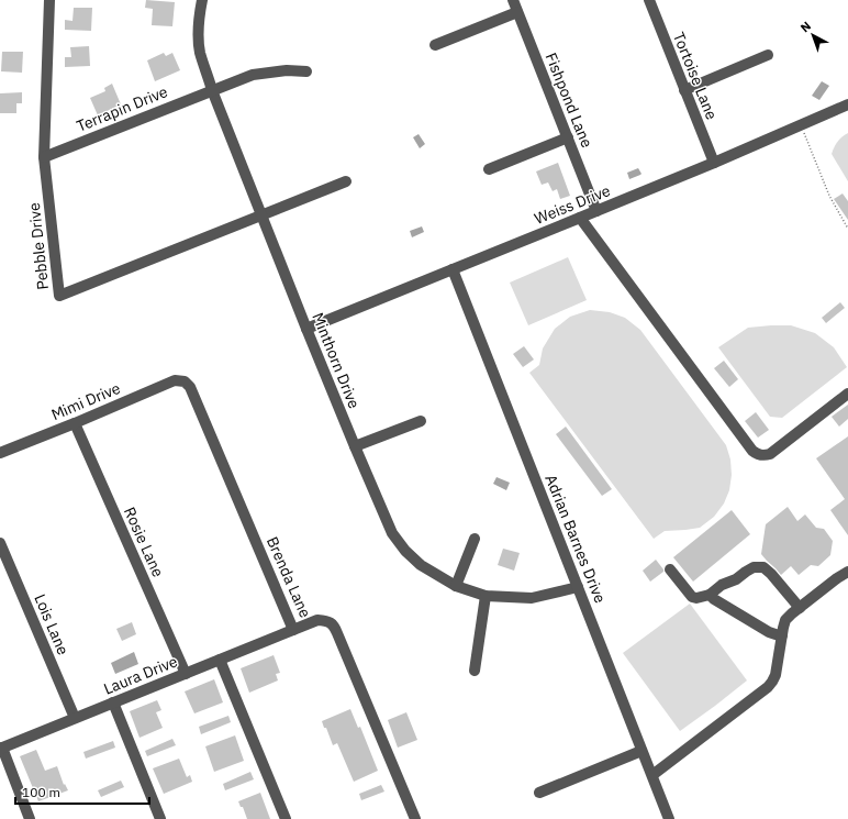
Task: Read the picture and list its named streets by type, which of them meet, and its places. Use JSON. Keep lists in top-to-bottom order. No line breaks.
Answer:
{"streets":{"street":["Tortoise Lane","Fishpond Lane","Terrapin Drive","Weiss Drive","Pebble Drive","Minthorn Drive","Mimi Drive","Adrian Barnes Drive","Rosie Lane","Brenda Lane","Lois Lane","Laura Drive"]},"crossings":[["Tortoise Lane","Weiss Drive"],["Fishpond Lane","Weiss Drive"],["Terrapin Drive","Pebble Drive"],["Terrapin Drive","Minthorn Drive"],["Weiss Drive","Minthorn Drive"],["Weiss Drive","Adrian Barnes Drive"],["Pebble Drive","Minthorn Drive"],["Minthorn Drive","Adrian Barnes Drive"],["Mimi Drive","Rosie Lane"],["Mimi Drive","Brenda Lane"],["Rosie Lane","Laura Drive"],["Brenda Lane","Laura Drive"],["Lois Lane","Laura Drive"]],"scale_bar":"100 m","north":"top left"}
